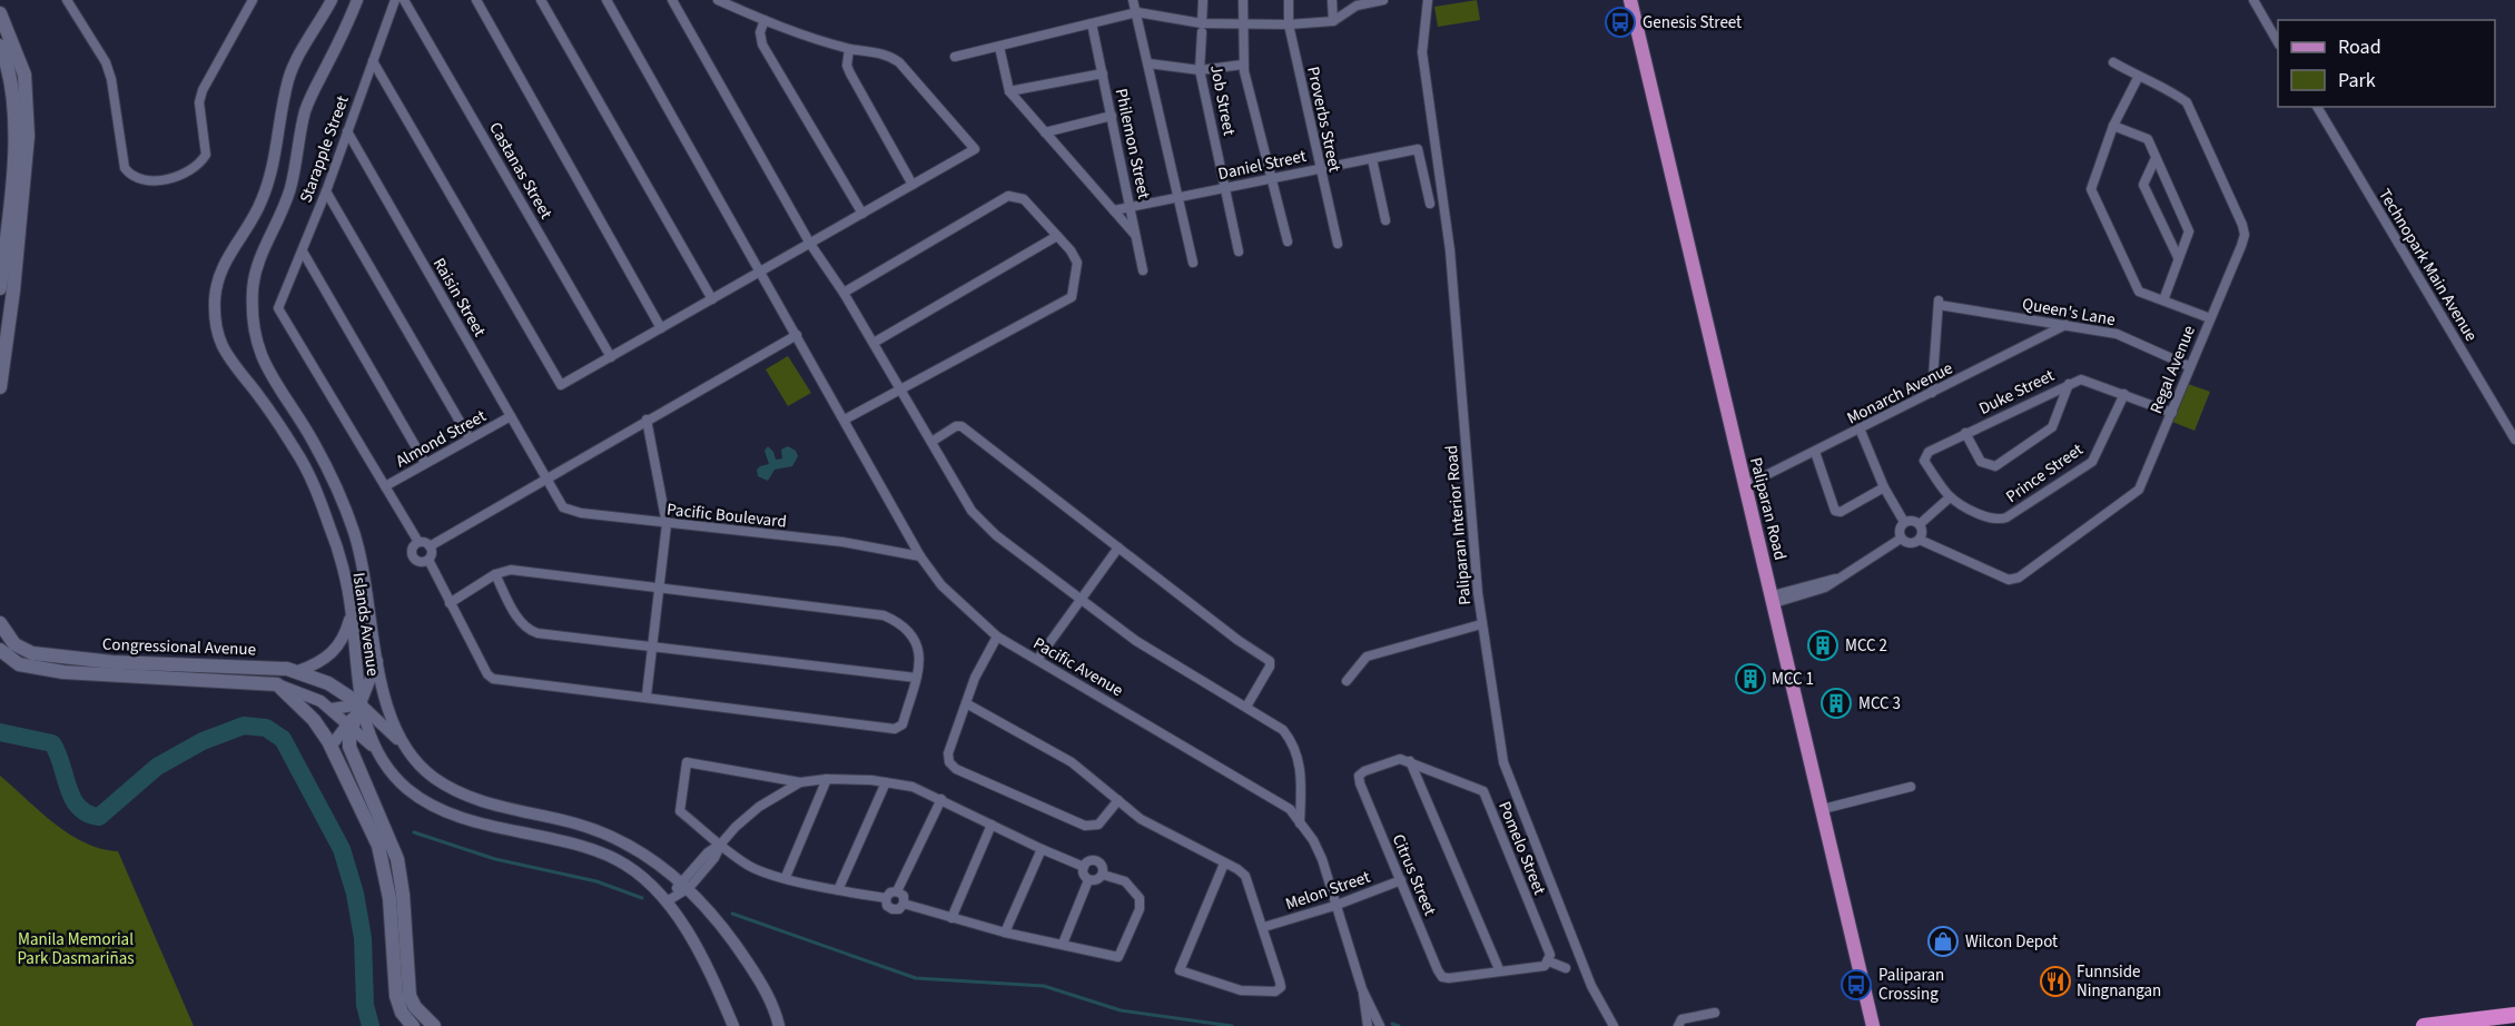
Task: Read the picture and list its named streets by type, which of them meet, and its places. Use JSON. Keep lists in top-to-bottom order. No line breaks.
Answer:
{"streets":{"main road":["Paliparan Road","Congressional Avenue"],"street":["Job Street","Proverbs Street","Philemon Street","Starapple Street","Daniel Street","Castanas Street","Technopark Main Avenue","Raisin Street","Queen's Lane","Regal Avenue","Duke Street","Monarch Avenue","Almond Street","Prince Street","Pacific Boulevard","Paliparan Interior Road","Islands Avenue","Pacific Avenue","Pomelo Street","Citrus Street","Melon Street"]},"crossings":[["Job Street","Daniel Street"],["Proverbs Street","Daniel Street"],["Philemon Street","Daniel Street"],["Starapple Street","Raisin Street"],["Starapple Street","Almond Street"],["Raisin Street","Almond Street"],["Raisin Street","Pacific Boulevard"],["Queen's Lane","Regal Avenue"],["Queen's Lane","Monarch Avenue"],["Regal Avenue","Duke Street"],["Duke Street","Prince Street"],["Monarch Avenue","Paliparan Road"],["Pacific Boulevard","Pacific Avenue"],["Islands Avenue","Congressional Avenue"],["Pacific Avenue","Melon Street"],["Pomelo Street","Citrus Street"],["Citrus Street","Melon Street"]],"parks":["Manila Memorial Park Dasmariñas"],"places":{"bus stop":["Genesis Street","Paliparan Crossing"],"building":["MCC 2","MCC 1","MCC 3"],"shop":["Wilcon Depot"],"restaurant":["Funnside Ningnangan"]},"legend":["Road","Park"]}
